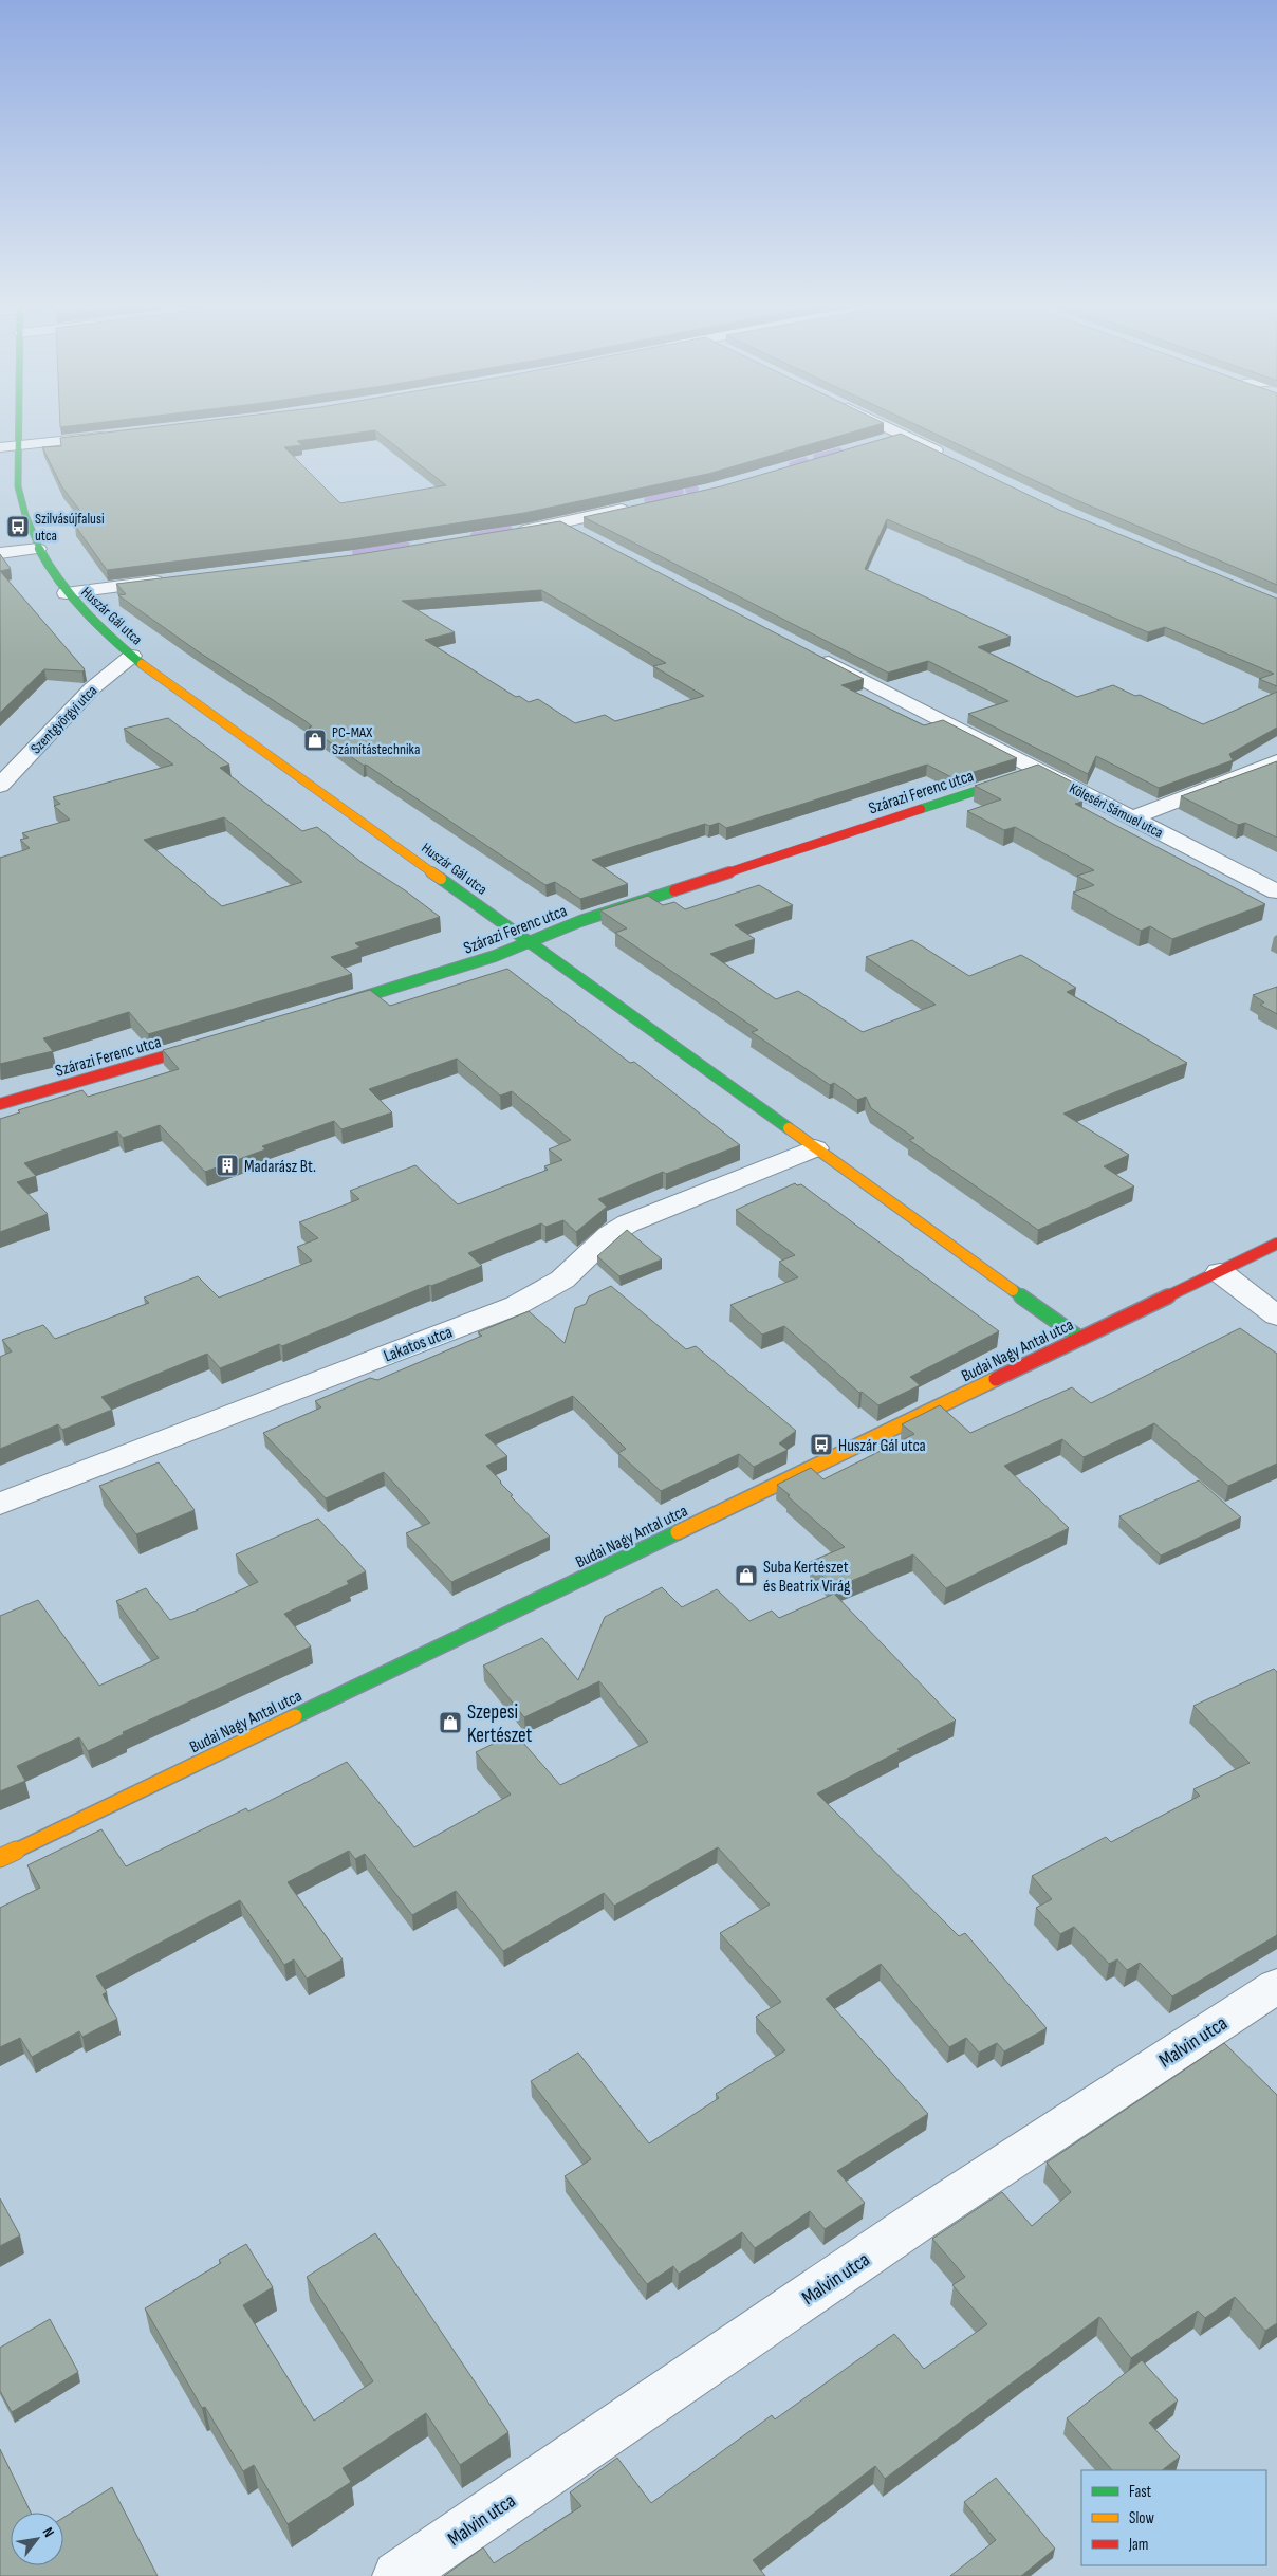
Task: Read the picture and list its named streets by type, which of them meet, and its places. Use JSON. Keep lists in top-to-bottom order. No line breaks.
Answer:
{"streets":{"street":["Huszár Gál utca","Szentgyörgyi utca","Szárazi Ferenc utca","Köleséri Sámuel utca","Lakatos utca","Budai Nagy Antal utca","Malvin utca"]},"crossings":[["Huszár Gál utca","Szentgyörgyi utca"],["Huszár Gál utca","Szárazi Ferenc utca"],["Huszár Gál utca","Lakatos utca"],["Huszár Gál utca","Budai Nagy Antal utca"],["Szárazi Ferenc utca","Köleséri Sámuel utca"]],"places":{"bus stop":["Szilvásújfalusi utca","Huszár Gál utca"],"shop":["PC-MAX Számítástechnika","Suba Kertészet és Beatrix Virág","Szepesi Kertészet"],"building":["Madarász Bt."]},"legend":["Fast","Slow","Jam"],"north":"top right"}
